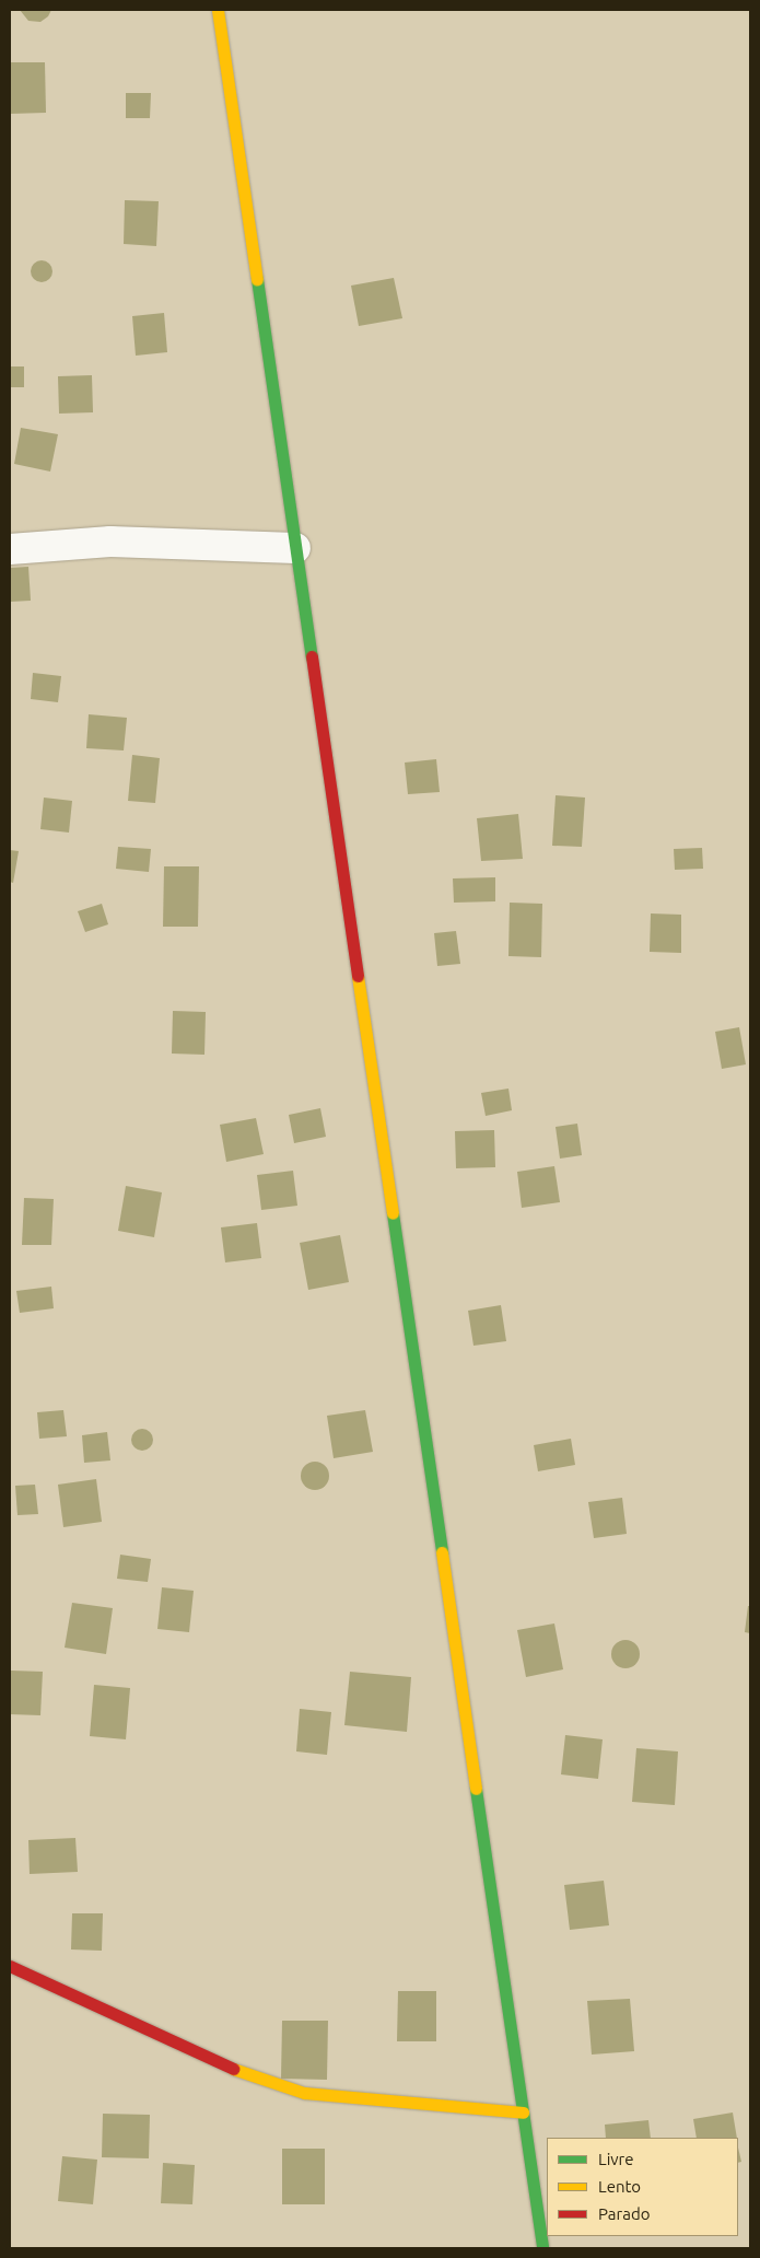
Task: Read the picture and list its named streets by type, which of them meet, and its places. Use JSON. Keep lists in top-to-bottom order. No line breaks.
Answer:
{"legend":["Livre","Lento","Parado"]}
